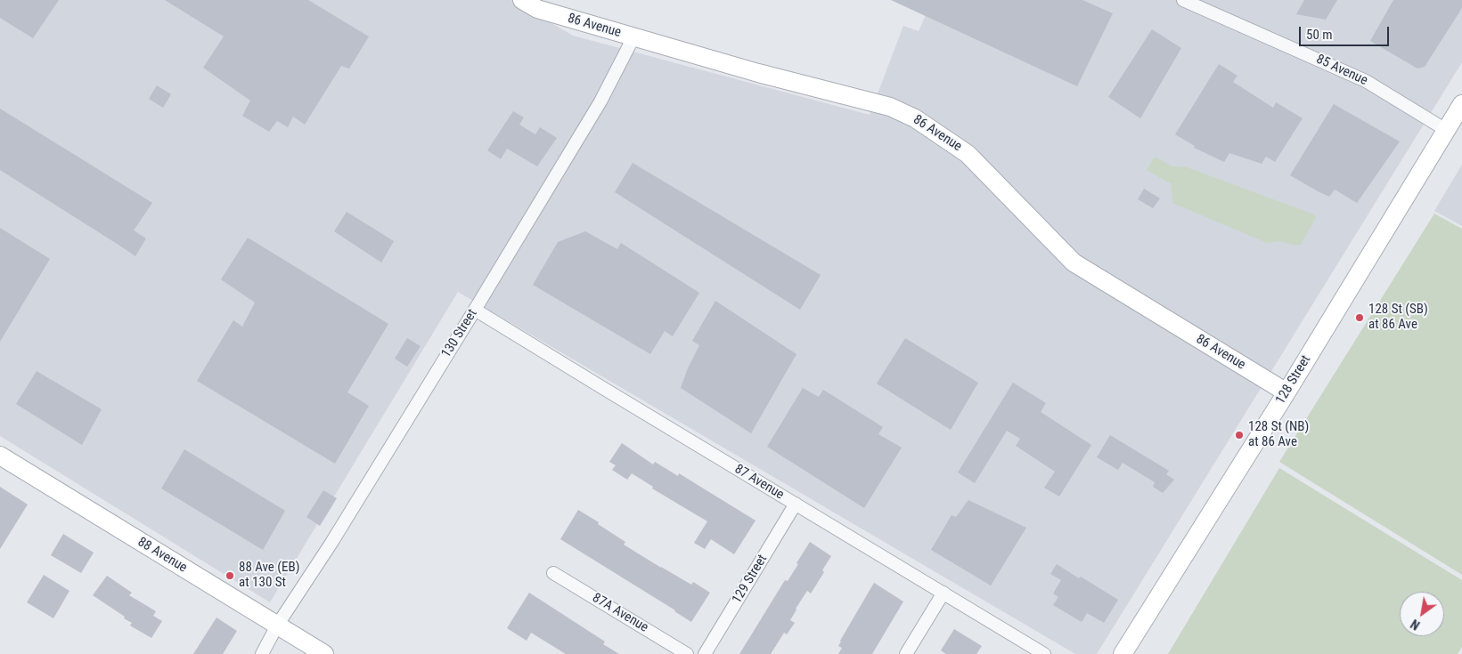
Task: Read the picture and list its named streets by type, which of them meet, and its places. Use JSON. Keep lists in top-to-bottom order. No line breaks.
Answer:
{"streets":{"main road":["86 Avenue","128 Street","88 Avenue"],"street":["85 Avenue","130 Street","87 Avenue","129 Street","87A Avenue"]},"crossings":[["86 Avenue","130 Street"],["86 Avenue","128 Street"],["85 Avenue","128 Street"],["130 Street","87 Avenue"],["130 Street","88 Avenue"],["87 Avenue","129 Street"]],"places":["128 St (SB) at 86 Ave","128 St (NB) at 86 Ave","88 Ave (EB) at 130 St"],"scale_bar":"50 m","north":"bottom left"}
